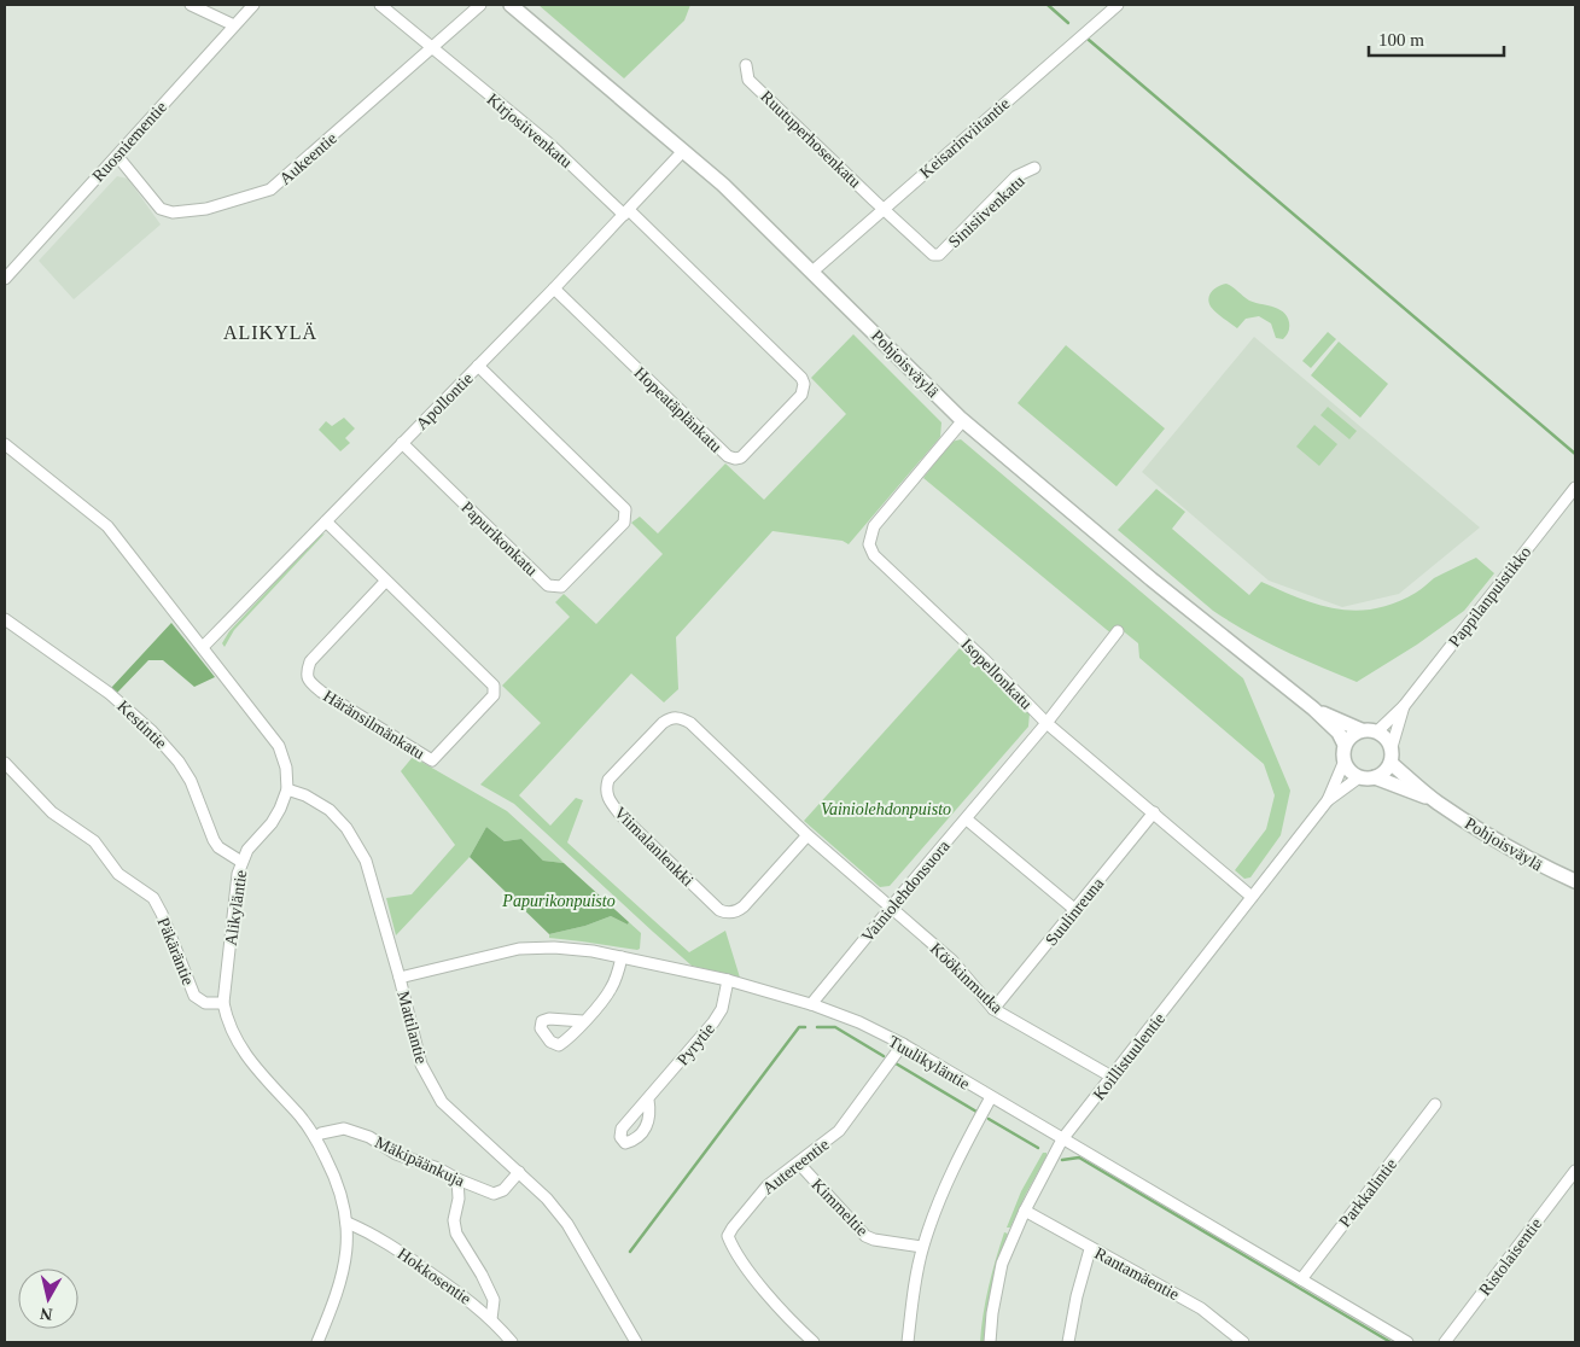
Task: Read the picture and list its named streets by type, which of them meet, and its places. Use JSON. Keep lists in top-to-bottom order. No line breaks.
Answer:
{"streets":{"main road":["Pohjoisväylä"],"street":["Kirjosiivenkatu","Keisarinviitantie","Ruutuperhosenkatu","Ruosniementie","Aukeentie","Sinisiivenkatu","Apollontie","Hopeatäplänkatu","Papurikonkatu","Pappilanpuistikko","Isopellonkatu","Kestintie","Häränsilmänkatu","Viimalanlenkki","Vainiolehdonsuora","Alikyläntie","Suulinreuna","Päkäräntie","Köökinmutka","Mattilantie","Pyrytie","Koillistuulentie","Tuulikyläntie","Mäkipäänkuja","Autereentie","Parkkalintie","Kimmeltie","Ristolaisentie","Rantamäentie","Hokkosentie"]},"crossings":[["Kirjosiivenkatu","Aukeentie"],["Kirjosiivenkatu","Apollontie"],["Kirjosiivenkatu","Hopeatäplänkatu"],["Keisarinviitantie","Ruutuperhosenkatu"],["Keisarinviitantie","Sinisiivenkatu"],["Keisarinviitantie","Pohjoisväylä"],["Ruutuperhosenkatu","Sinisiivenkatu"],["Ruosniementie","Aukeentie"],["Pohjoisväylä","Apollontie"],["Pohjoisväylä","Pappilanpuistikko"],["Pohjoisväylä","Isopellonkatu"],["Pohjoisväylä","Koillistuulentie"],["Apollontie","Hopeatäplänkatu"],["Apollontie","Papurikonkatu"],["Apollontie","Häränsilmänkatu"],["Pappilanpuistikko","Koillistuulentie"],["Isopellonkatu","Vainiolehdonsuora"],["Isopellonkatu","Suulinreuna"],["Isopellonkatu","Koillistuulentie"],["Kestintie","Alikyläntie"],["Viimalanlenkki","Vainiolehdonsuora"],["Viimalanlenkki","Köökinmutka"],["Vainiolehdonsuora","Köökinmutka"],["Vainiolehdonsuora","Tuulikyläntie"],["Alikyläntie","Päkäräntie"],["Alikyläntie","Mattilantie"],["Alikyläntie","Mäkipäänkuja"],["Alikyläntie","Hokkosentie"],["Suulinreuna","Köökinmutka"],["Köökinmutka","Koillistuulentie"],["Mattilantie","Tuulikyläntie"],["Mattilantie","Mäkipäänkuja"],["Pyrytie","Tuulikyläntie"],["Koillistuulentie","Tuulikyläntie"],["Koillistuulentie","Rantamäentie"],["Tuulikyläntie","Autereentie"],["Tuulikyläntie","Parkkalintie"],["Autereentie","Kimmeltie"]],"districts":["ALIKYLÄ"],"parks":["Vainiolehdonpuisto","Papurikonpuisto"],"scale_bar":"100 m","north":"bottom"}
